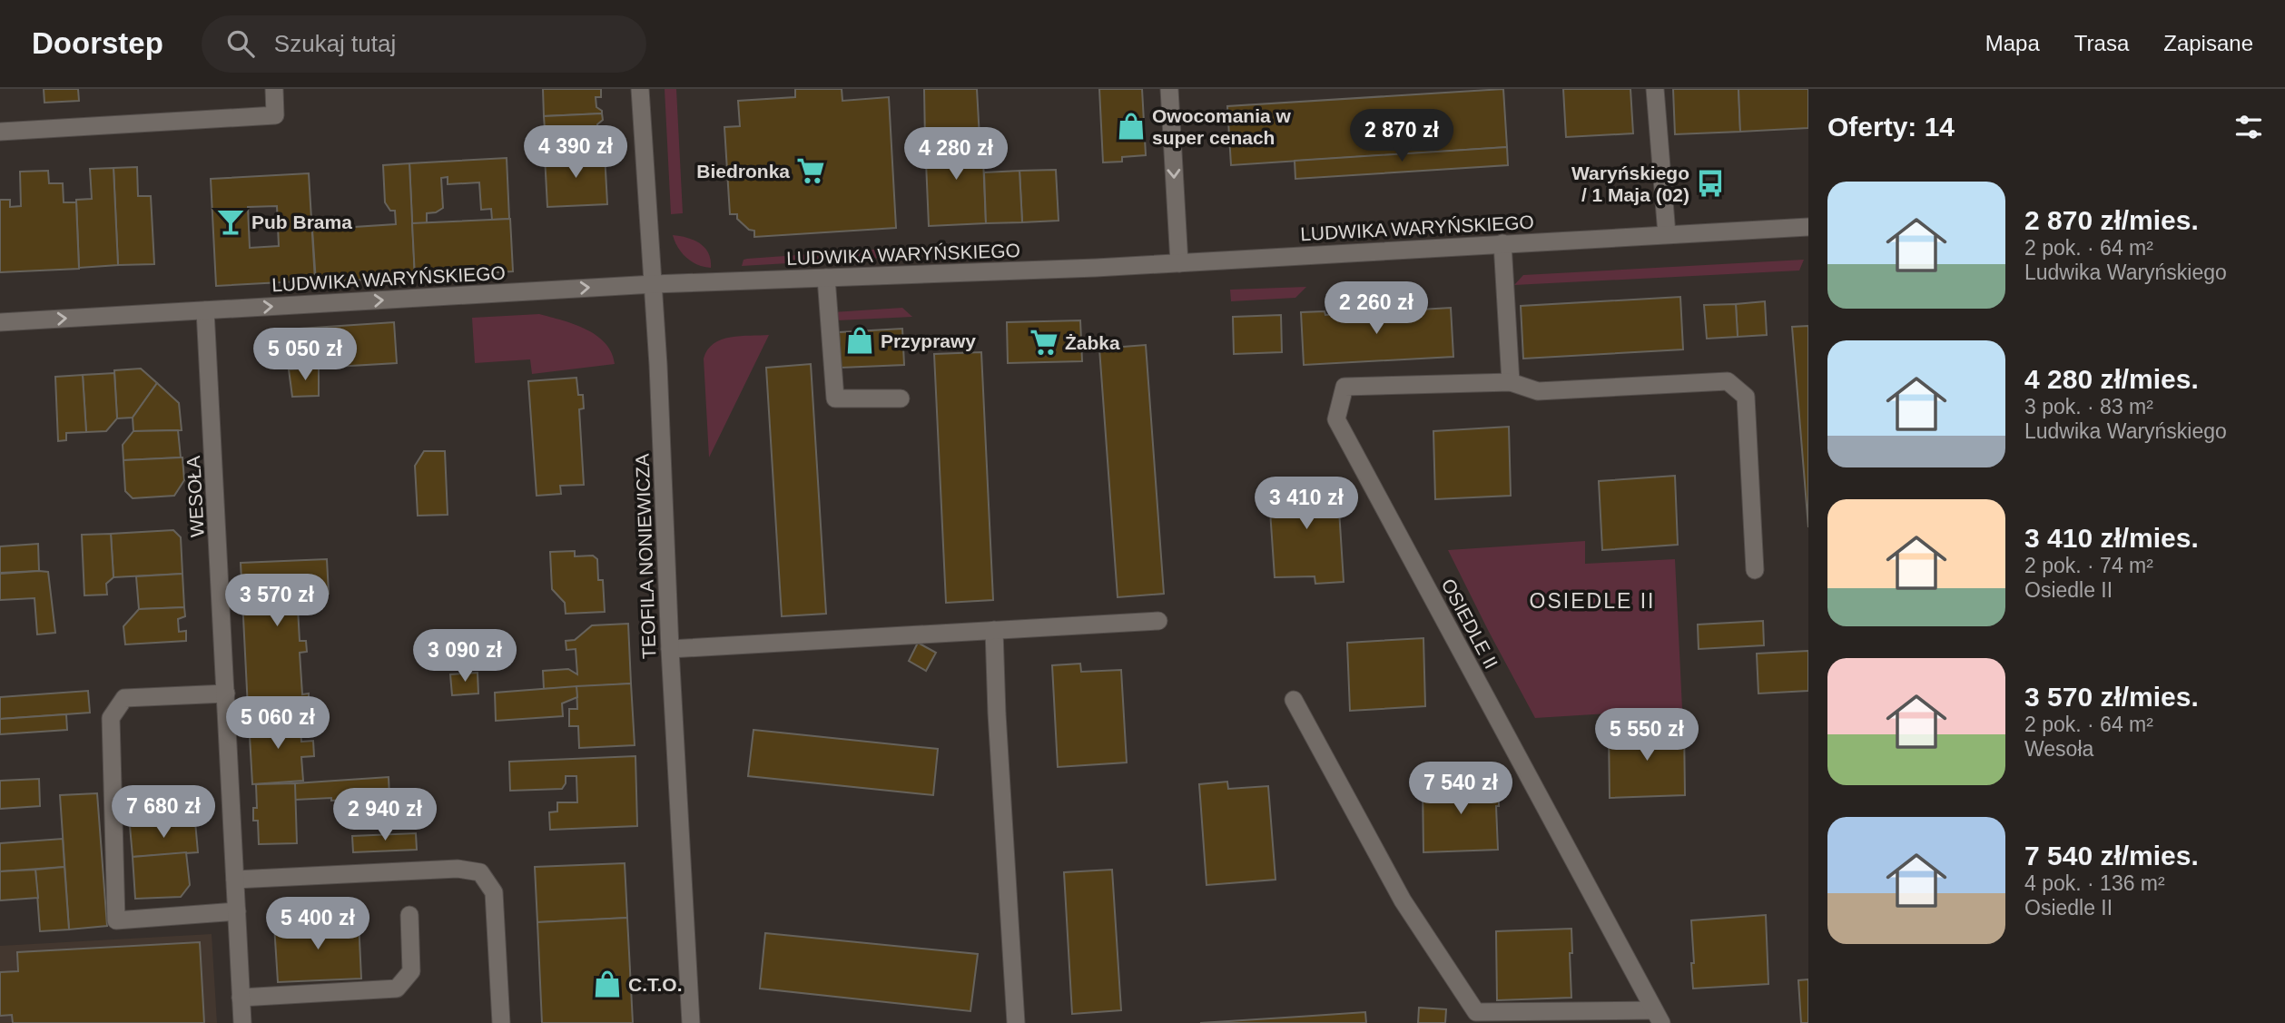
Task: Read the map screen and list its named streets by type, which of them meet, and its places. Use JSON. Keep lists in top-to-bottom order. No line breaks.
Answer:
{"streets":{"street":["LUDWIKA WARYŃSKIEGO","WESOŁA","TEOFILA NONIEWICZA","OSIEDLE II"]},"crossings":[["LUDWIKA WARYŃSKIEGO","WESOŁA"],["LUDWIKA WARYŃSKIEGO","TEOFILA NONIEWICZA"]],"one_way":["LUDWIKA WARYŃSKIEGO"],"districts":["OSIEDLE II"],"places":{"shop":["Owocomania w super cenach","Przyprawy","C.T.O."],"supermarket":["Biedronka","Żabka"],"bus stop":["Waryńskiego / 1 Maja (02)"],"bar":["Pub Brama"]},"page":{"header":"Doorstep","search":"Szukaj tutaj","nav":["Mapa","Trasa","Zapisane"],"heading":"Oferty: 14","price":["2 870 zł","4 390 zł","4 280 zł","2 260 zł","5 050 zł","3 410 zł","3 570 zł","3 090 zł","5 060 zł","5 550 zł","7 540 zł","7 680 zł","2 940 zł","5 400 zł"],"list":[{"name":"2 870 zł/mies.","note":"2 pok. · 64 m² · Ludwika Waryńskiego"},{"name":"4 280 zł/mies.","note":"3 pok. · 83 m² · Ludwika Waryńskiego"},{"name":"3 410 zł/mies.","note":"2 pok. · 74 m² · Osiedle II"},{"name":"3 570 zł/mies.","note":"2 pok. · 64 m² · Wesoła"},{"name":"7 540 zł/mies.","note":"4 pok. · 136 m² · Osiedle II"}]}}
